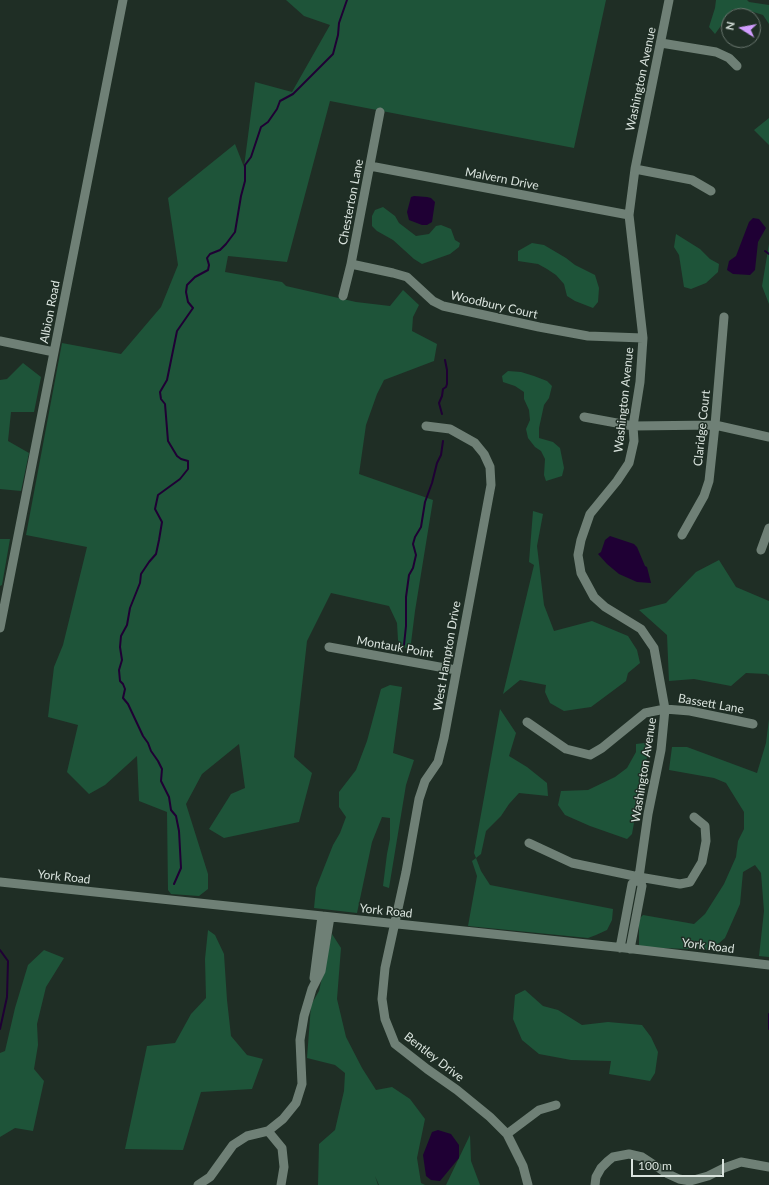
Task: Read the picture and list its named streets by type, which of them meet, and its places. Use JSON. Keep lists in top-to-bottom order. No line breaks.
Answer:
{"streets":{"street":["Washington Avenue","Malvern Drive","Chesterton Lane","Woodbury Court","Albion Road","Claridge Court","Montauk Point","West Hampton Drive","Bassett Lane","York Road","Bentley Drive"]},"crossings":[["Washington Avenue","Malvern Drive"],["Washington Avenue","Woodbury Court"],["Washington Avenue","Bassett Lane"],["Washington Avenue","York Road"],["Malvern Drive","Chesterton Lane"],["Chesterton Lane","Woodbury Court"],["Montauk Point","West Hampton Drive"],["West Hampton Drive","York Road"],["West Hampton Drive","Bentley Drive"],["York Road","Bentley Drive"]],"scale_bar":"100 m","north":"left"}
